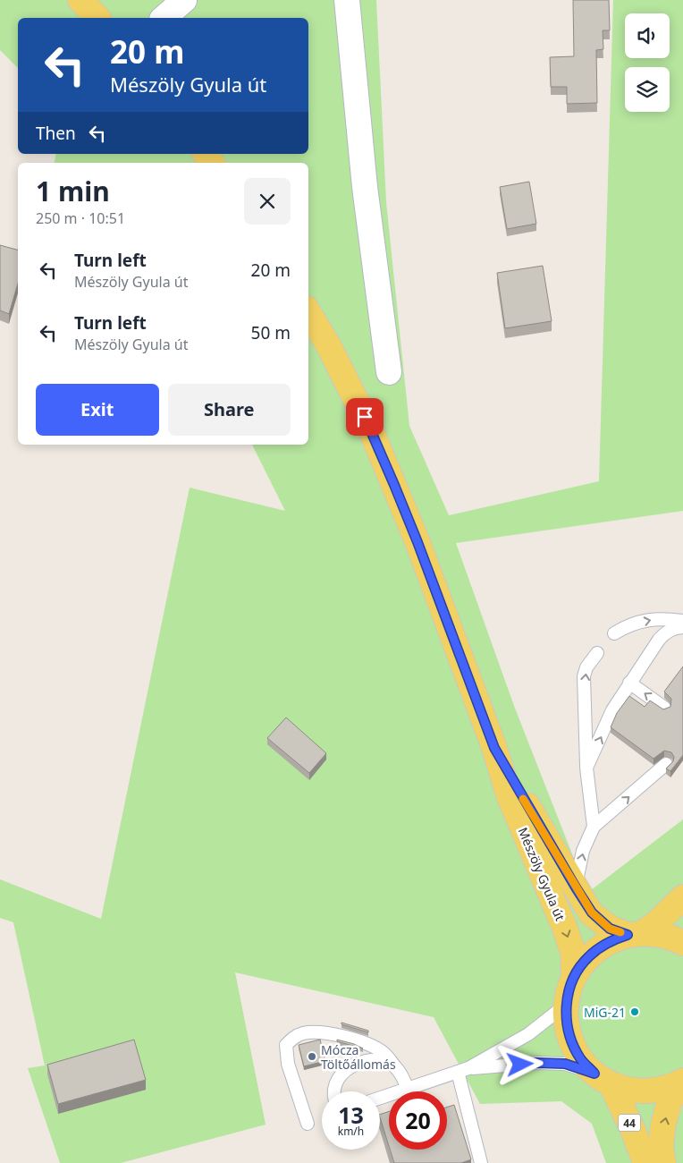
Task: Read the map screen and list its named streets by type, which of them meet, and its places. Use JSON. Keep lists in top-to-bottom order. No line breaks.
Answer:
{"streets":{"main road":["Mészöly Gyula út","44"]},"places":["MiG-21","Mócza Töltőállomás"],"page":{"turn":["20 m","Mészöly Gyula út"],"then":"Then","heading":["1 min","250 m · 10:51"],"list":[{"name":"Turn left","note":"Mészöly Gyula út","value":"20 m"},{"name":"Turn left","note":"Mészöly Gyula út","value":"50 m"}],"buttons":["Exit","Share"],"speed":"13 km/h","limit":"20"}}
